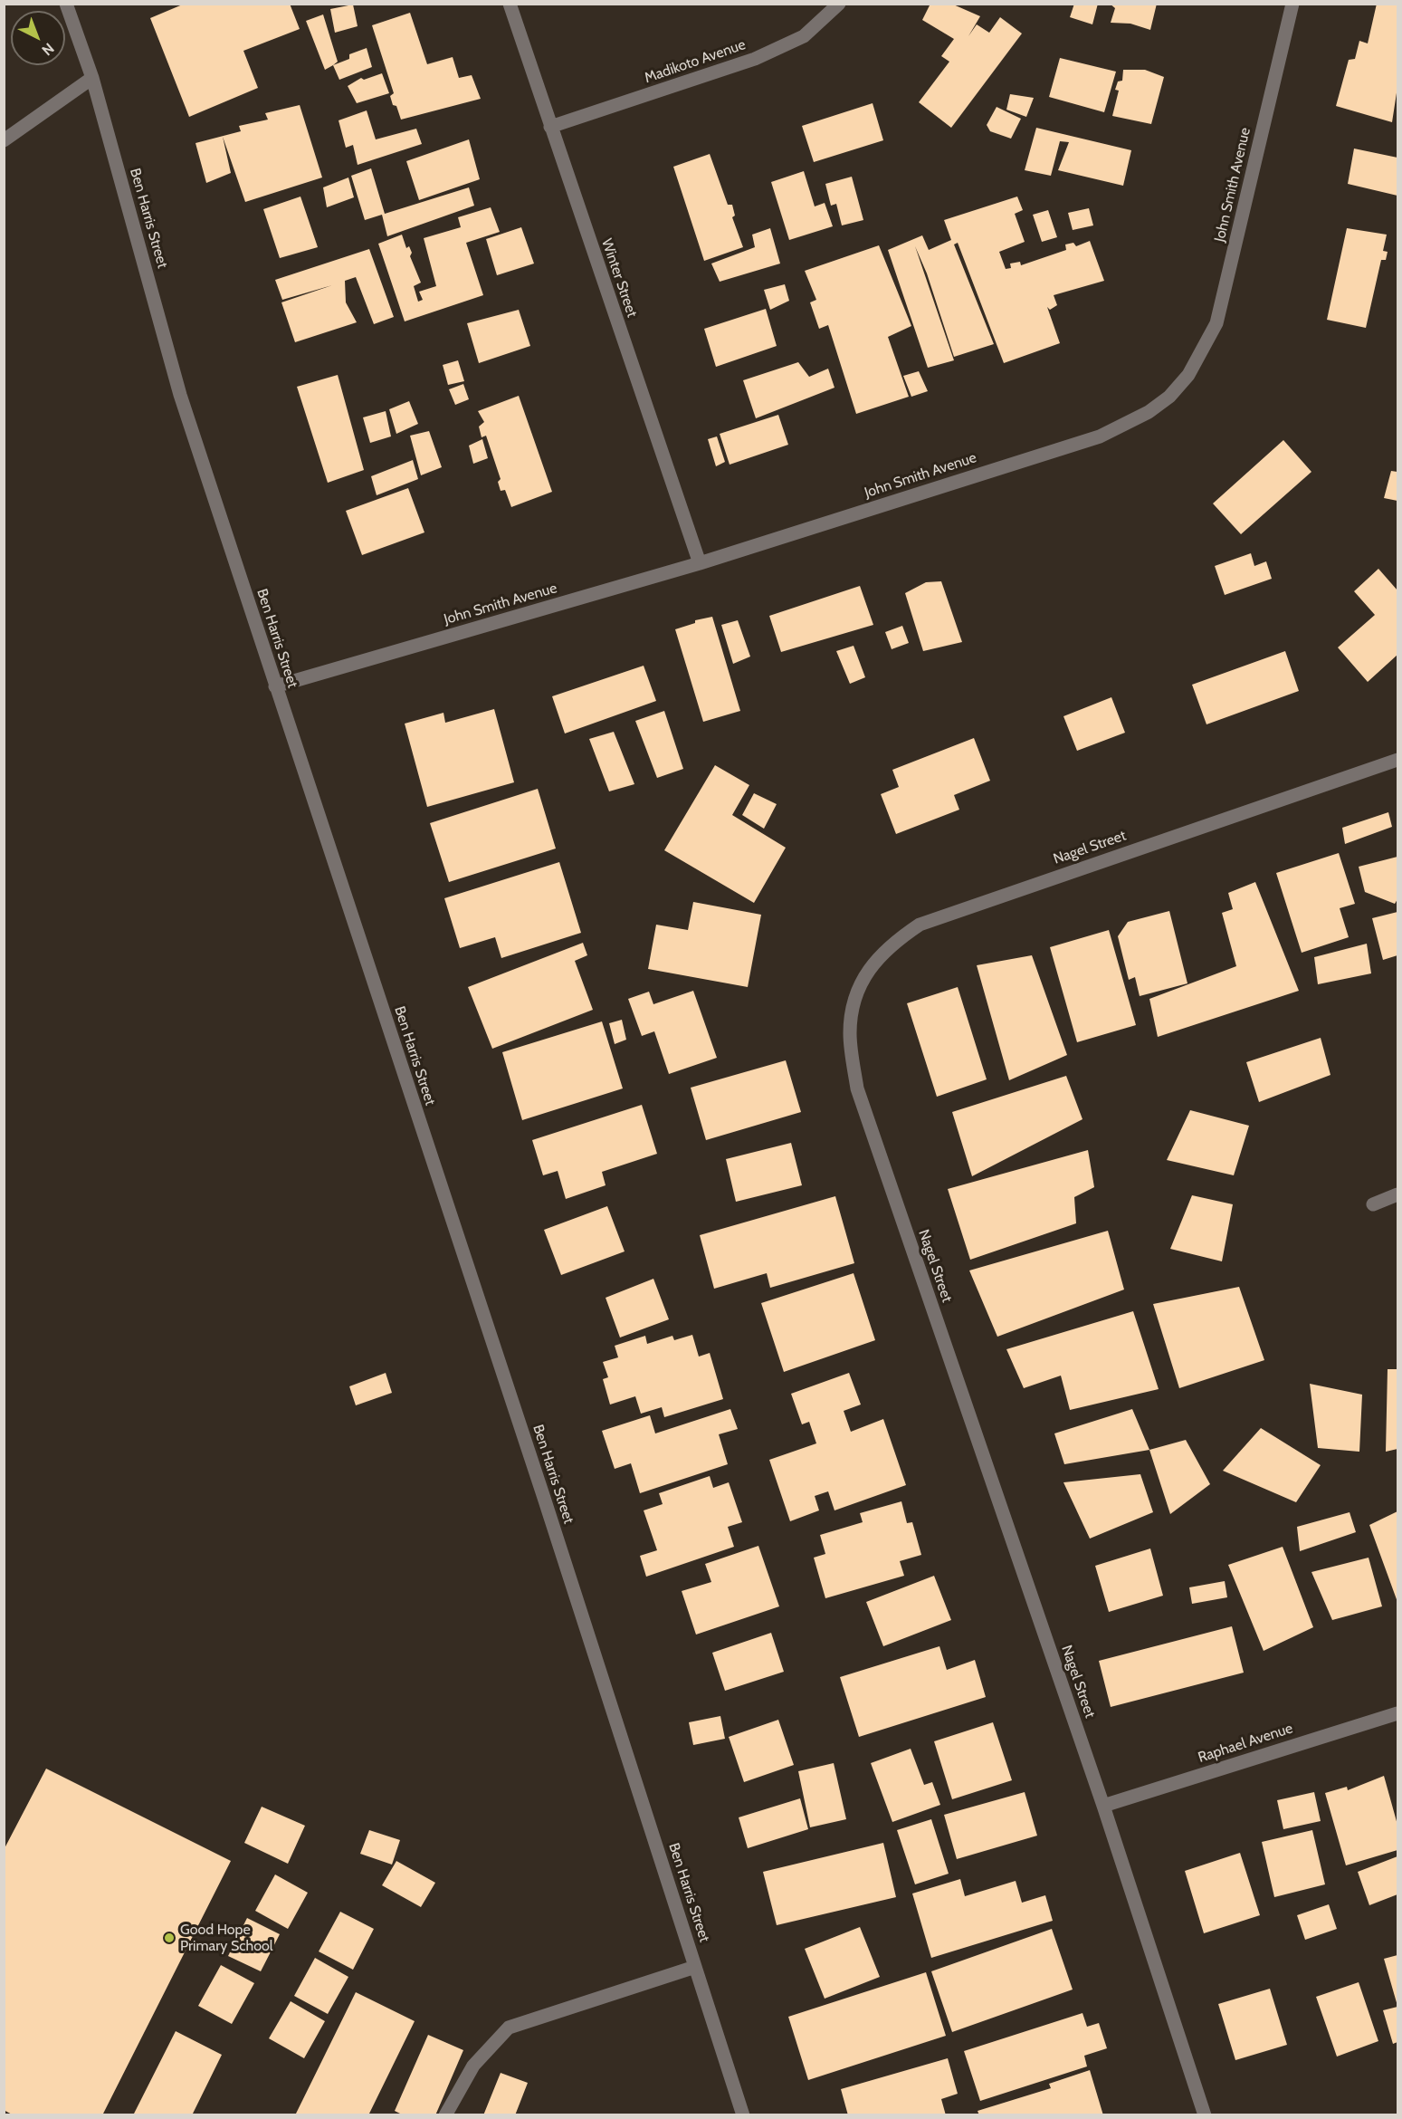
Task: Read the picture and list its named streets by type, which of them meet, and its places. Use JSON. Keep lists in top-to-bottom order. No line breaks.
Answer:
{"streets":{"street":["Madikoto Avenue","John Smith Avenue","Ben Harris Street","Winter Street","Nagel Street","Raphael Avenue"]},"crossings":[["Madikoto Avenue","Winter Street"],["John Smith Avenue","Ben Harris Street"],["John Smith Avenue","Winter Street"],["Nagel Street","Raphael Avenue"]],"places":["Good Hope Primary School"],"north":"bottom right"}
